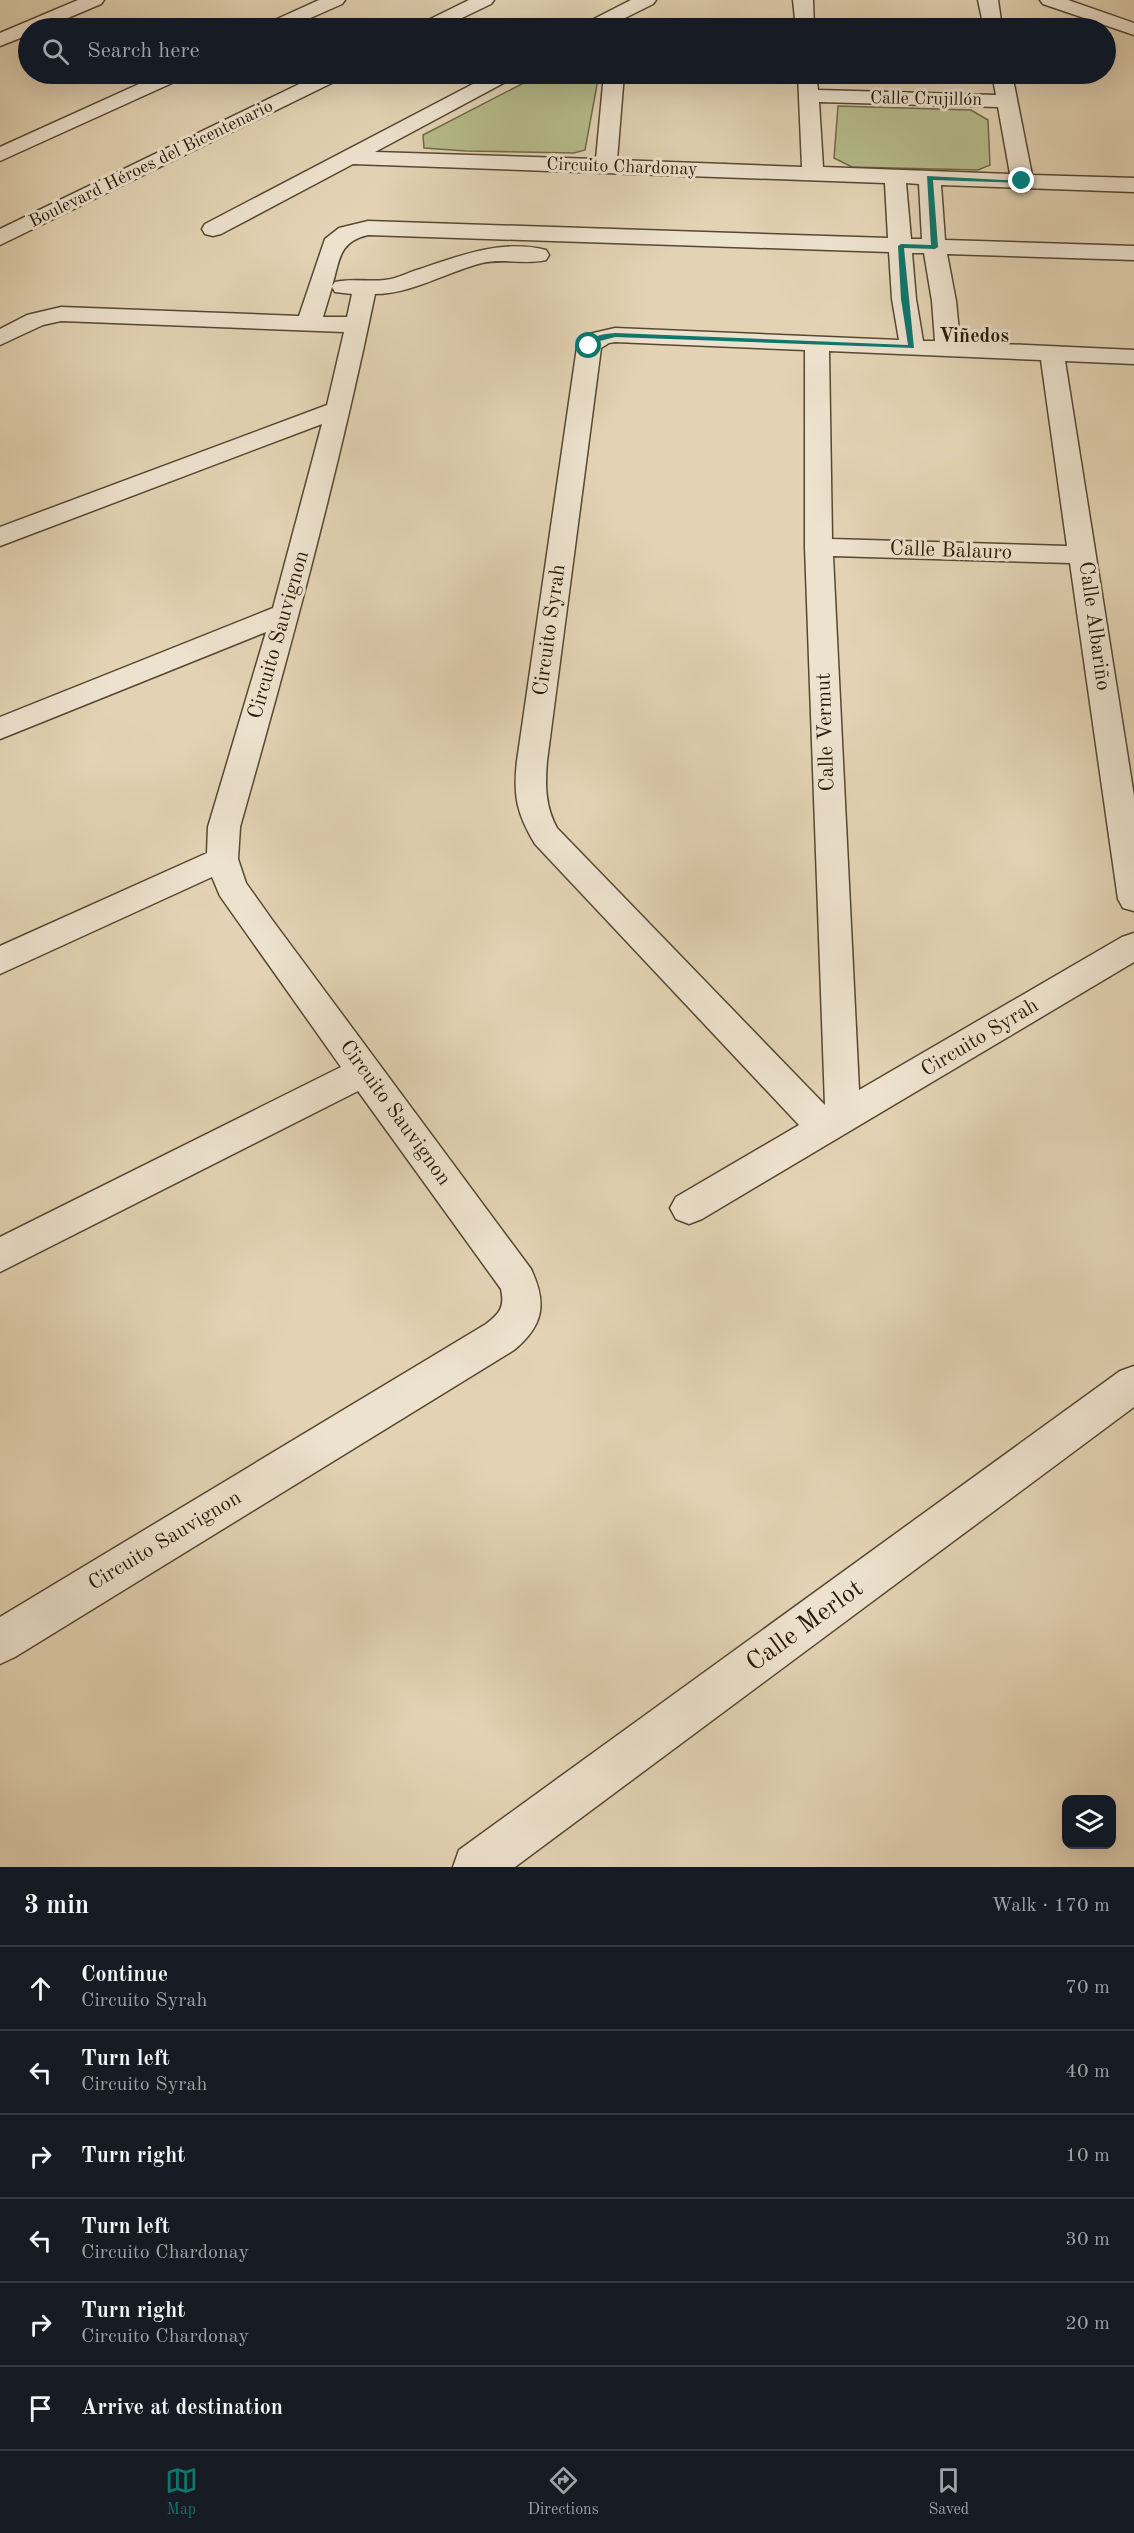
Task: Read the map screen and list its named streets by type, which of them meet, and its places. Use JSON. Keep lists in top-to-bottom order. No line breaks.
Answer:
{"streets":{"street":["Calle Crujillón","Boulevard Héroes del Bicentenario","Circuito Chardonay","Calle Balauro","Calle Albariño","Circuito Syrah","Circuito Sauvignon","Calle Vermut","Calle Merlot"]},"crossings":[["Calle Balauro","Calle Albariño"],["Calle Balauro","Calle Vermut"],["Calle Albariño","Circuito Syrah"],["Circuito Syrah","Calle Vermut"]],"districts":["Viñedos"],"page":{"search":"Search here","heading":["3 min","Walk · 170 m"],"list":[["Continue","Circuito Syrah","70 m"],["Turn left","Circuito Syrah","40 m"],["Turn right","10 m"],["Turn left","Circuito Chardonay","30 m"],["Turn right","Circuito Chardonay","20 m"],"Arrive at destination"],"nav":["Map","Directions","Saved"]}}
